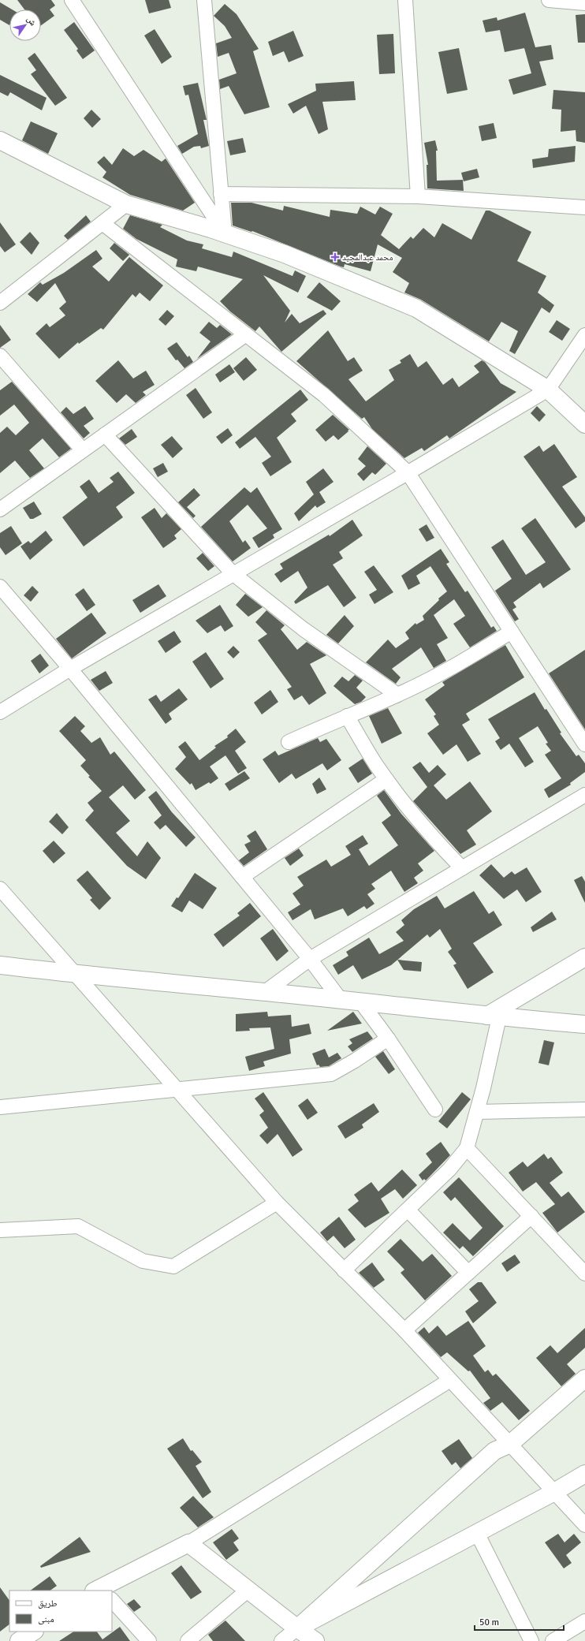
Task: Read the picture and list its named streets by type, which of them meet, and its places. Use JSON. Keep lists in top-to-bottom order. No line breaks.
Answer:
{"places":{"health":["محمد عبدالمجيد"]},"legend":["طريق","مبنى"],"scale_bar":"50 m","north":"top right"}
